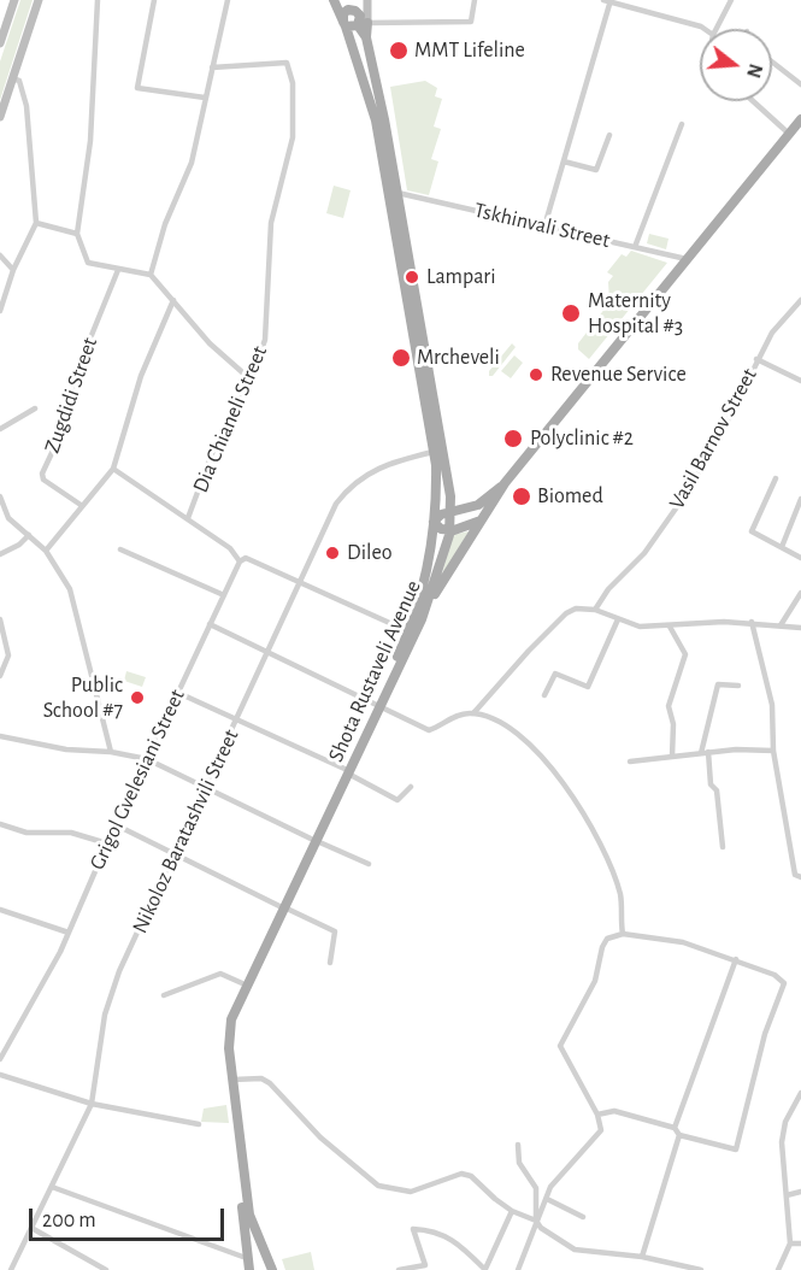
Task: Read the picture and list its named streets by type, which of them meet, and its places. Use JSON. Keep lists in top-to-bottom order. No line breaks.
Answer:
{"streets":{"main road":["Shota Rustaveli Avenue"],"street":["Tskhinvali Street","Zugdidi Street","Dia Chianeli Street","Vasil Barnov Street","Grigol Gvelesiani Street","Nikoloz Baratashvili Street"]},"crossings":[["Tskhinvali Street","Shota Rustaveli Avenue"],["Shota Rustaveli Avenue","Nikoloz Baratashvili Street"]],"places":["MMT Lifeline","Lampari","Maternity Hospital #3","Mrcheveli","Revenue Service","Polyclinic #2","Biomed","Dileo","Public School #7"],"scale_bar":"200 m","north":"right"}
